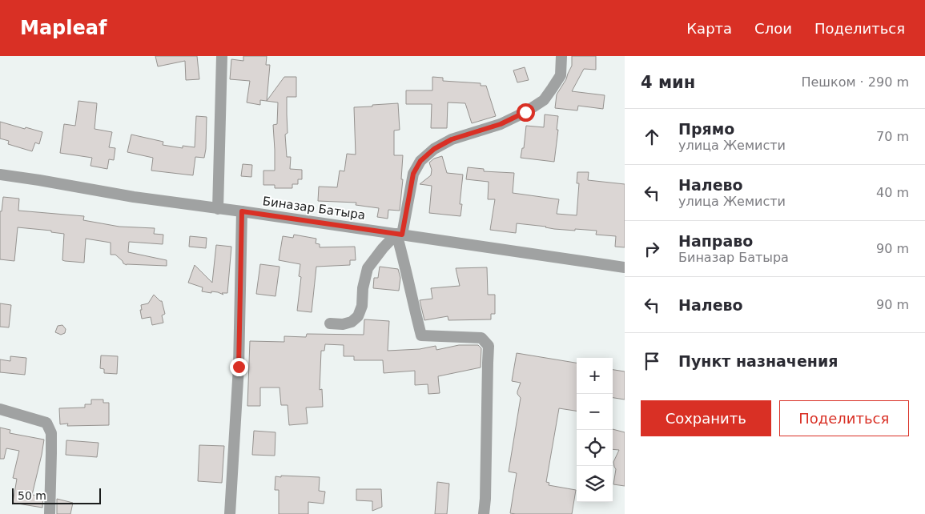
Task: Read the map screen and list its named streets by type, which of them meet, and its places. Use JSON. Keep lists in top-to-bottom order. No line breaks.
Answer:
{"streets":{"street":["Биназар Батыра"]},"scale_bar":"50 m","page":{"header":"Mapleaf","nav":["Карта","Слои","Поделиться"],"heading":["4 мин","Пешком · 290 m"],"list":[["Прямо","улица Жемисти","70 m"],["Налево","улица Жемисти","40 m"],["Направо","Биназар Батыра","90 m"],["Налево","90 m"],"Пункт назначения"],"map_buttons":["+","−"],"buttons":["Сохранить","Поделиться"],"scale":"50 m"}}
